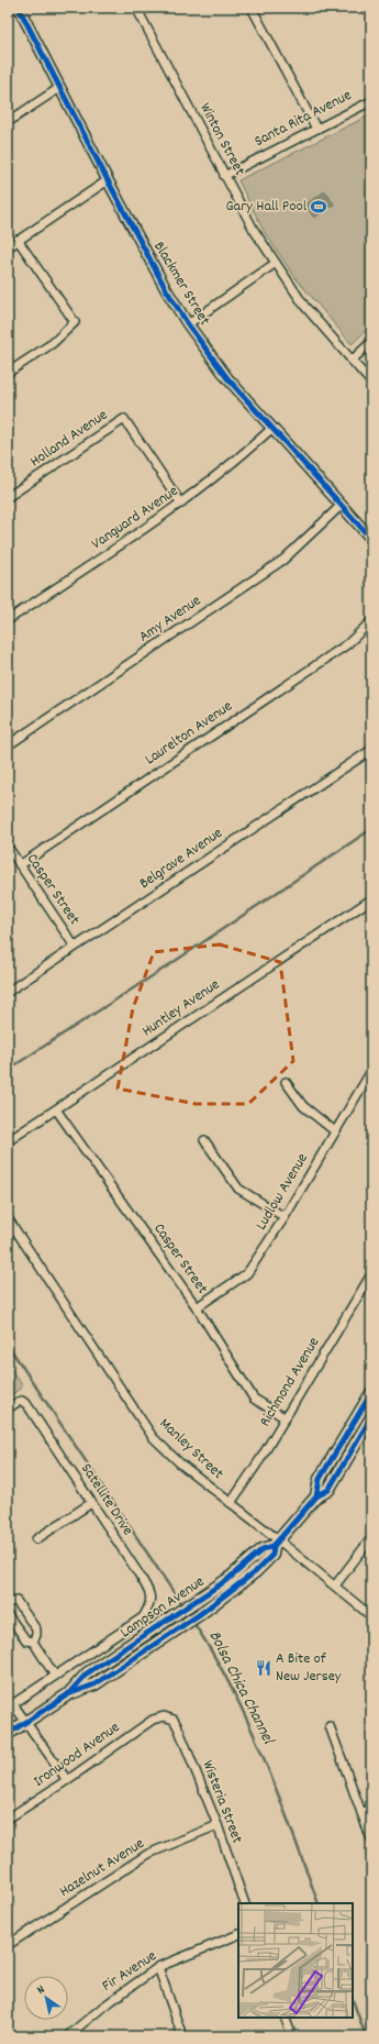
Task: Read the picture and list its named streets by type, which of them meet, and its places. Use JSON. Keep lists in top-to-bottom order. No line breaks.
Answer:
{"streets":{"main road":["Lampson Avenue"],"street":["Santa Rita Avenue","Winton Street","Blackmer Street","Holland Avenue","Vanguard Avenue","Amy Avenue","Laurelton Avenue","Belgrave Avenue","Casper Street","Huntley Avenue","Ludlow Avenue","Richmond Avenue","Manley Street","Satellite Drive","Ironwood Avenue","Wisteria Street","Hazelnut Avenue","Fir Avenue"]},"crossings":[["Santa Rita Avenue","Winton Street"],["Blackmer Street","Vanguard Avenue"],["Blackmer Street","Amy Avenue"],["Holland Avenue","Vanguard Avenue"],["Laurelton Avenue","Casper Street"],["Belgrave Avenue","Casper Street"],["Casper Street","Huntley Avenue"],["Casper Street","Ludlow Avenue"],["Casper Street","Richmond Avenue"],["Richmond Avenue","Manley Street"],["Manley Street","Lampson Avenue"],["Ironwood Avenue","Wisteria Street"],["Wisteria Street","Hazelnut Avenue"]],"water":["Bolsa Chica Channel"],"places":{"sports":["Gary Hall Pool"],"restaurant":["A Bite of New Jersey"]},"north":"top left"}
